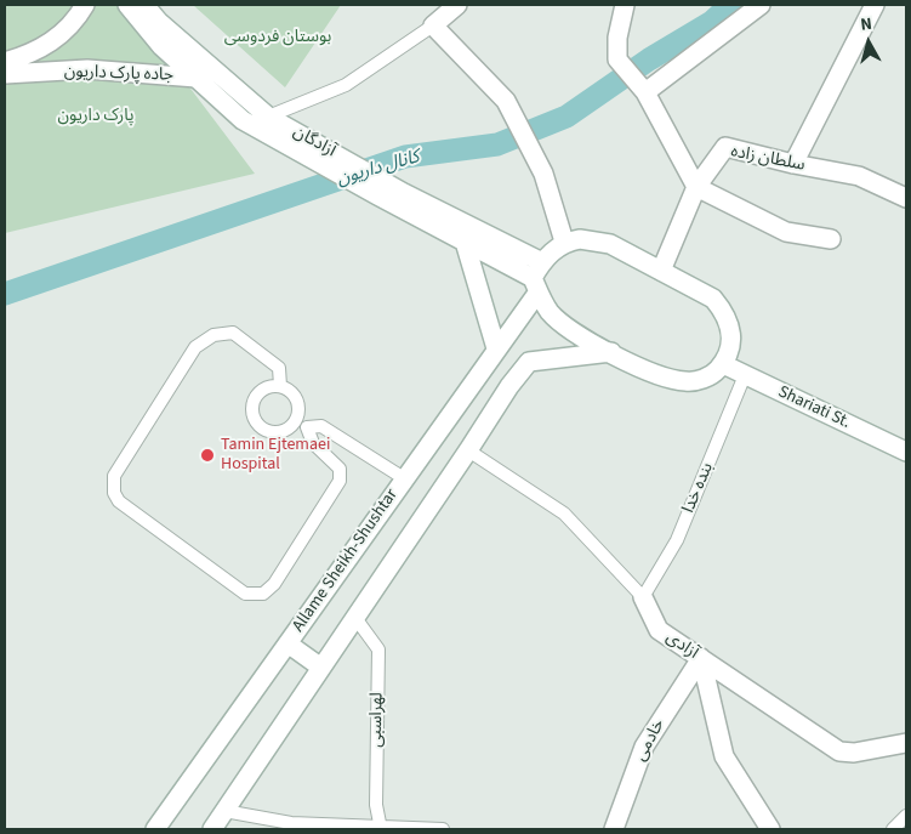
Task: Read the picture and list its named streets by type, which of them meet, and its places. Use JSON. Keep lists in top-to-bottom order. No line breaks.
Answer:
{"streets":{"main road":["جاده پارک داریون","آزادگان","سلطان زاده","Shariati St.","Allame Sheikh-Shushtar","آزادی","خادمی"],"lane":["بنده خدا","لهراسبی"]},"crossings":[["جاده پارک داریون","آزادگان"],["آزادگان","Allame Sheikh-Shushtar"],["Shariati St.","بنده خدا"],["بنده خدا","آزادی"],["آزادی","خادمی"]],"water":["کانال داریون"],"parks":["بوستان فردوسی","پارک داریون"],"places":["Tamin Ejtemaei Hospital"],"north":"top"}
